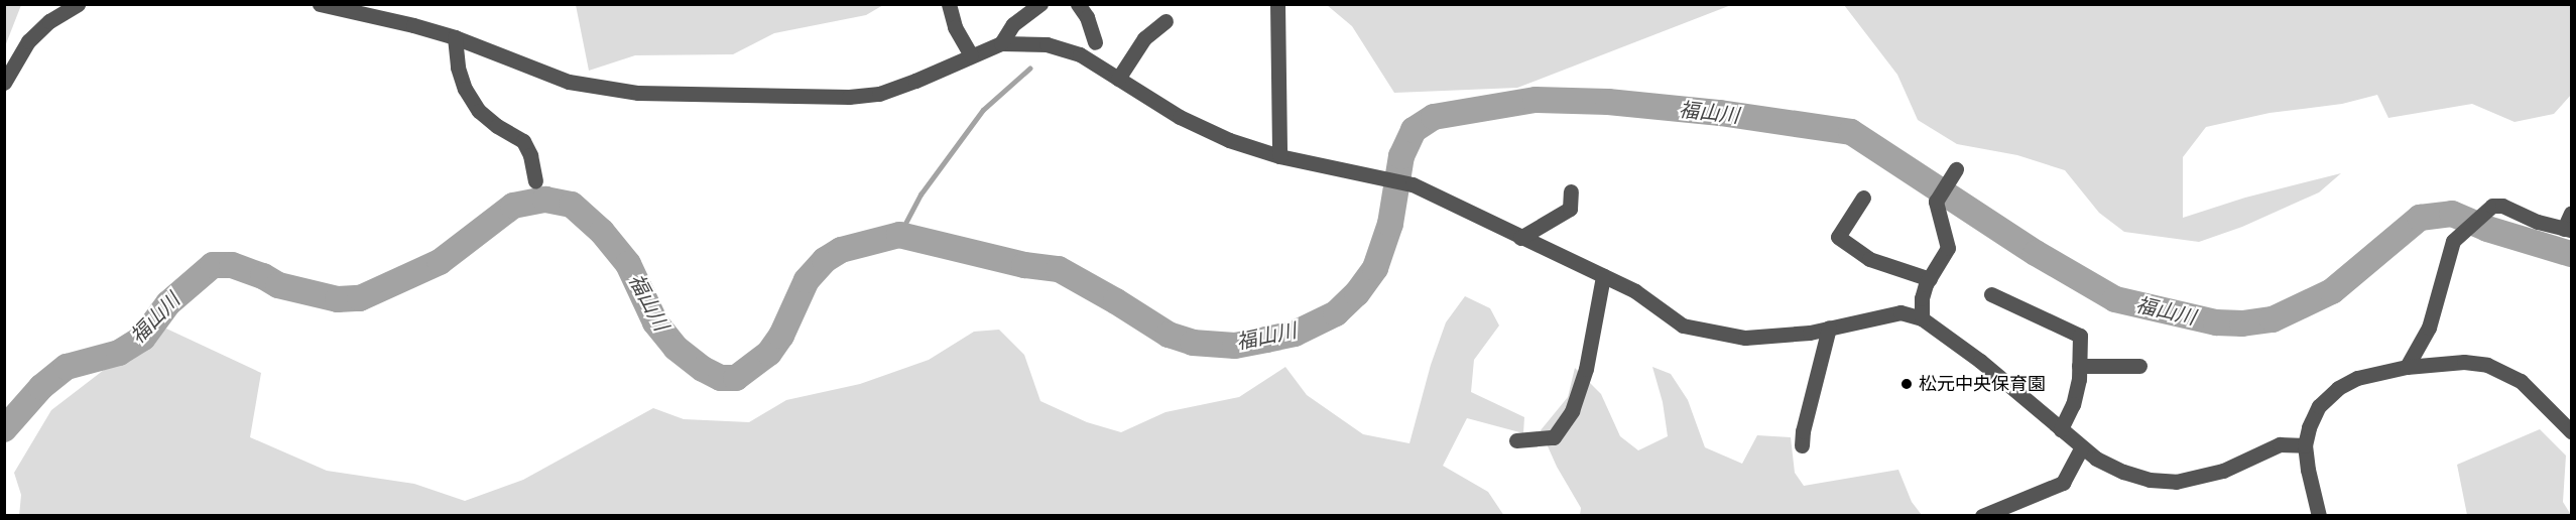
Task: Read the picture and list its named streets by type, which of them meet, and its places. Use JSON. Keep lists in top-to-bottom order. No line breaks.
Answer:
{"water":["福山川"],"places":["松元中央保育園"]}
